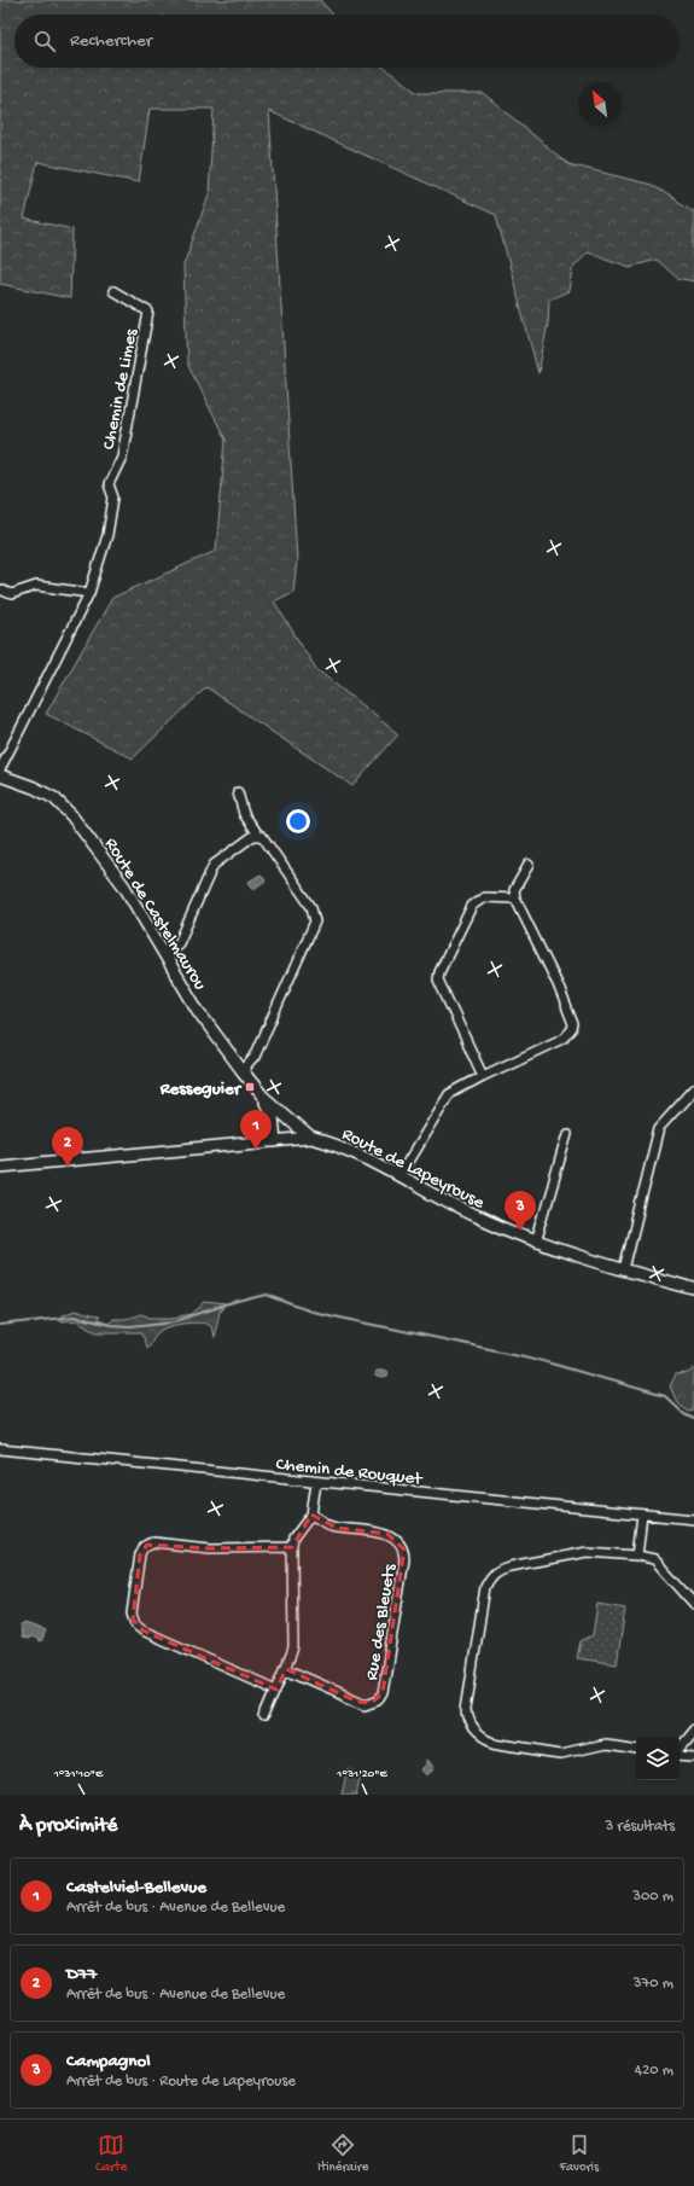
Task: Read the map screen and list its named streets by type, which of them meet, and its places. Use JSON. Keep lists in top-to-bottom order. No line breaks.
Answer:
{"streets":{"street":["Chemin de Limes","Route de Castelmaurou","Route de Lapeyrouse","Chemin de Rouquet","Rue des Bleuets"]},"crossings":[["Route de Castelmaurou","Route de Lapeyrouse"]],"places":{"transit":["Resseguier"]},"north":"top left","page":{"search":"Rechercher","pins":["1","2","3"],"heading":["À proximité","3 résultats"],"list":[{"mark":"1","name":"Castelviel-Bellevue","note":"Arrêt de bus · Avenue de Bellevue","value":"300 m"},{"mark":"2","name":"D77","note":"Arrêt de bus · Avenue de Bellevue","value":"370 m"},{"mark":"3","name":"Campagnol","note":"Arrêt de bus · Route de Lapeyrouse","value":"420 m"}],"nav":["Carte","Itinéraire","Favoris"]},"coordinates":["1°31'10\"E","1°31'20\"E"]}
